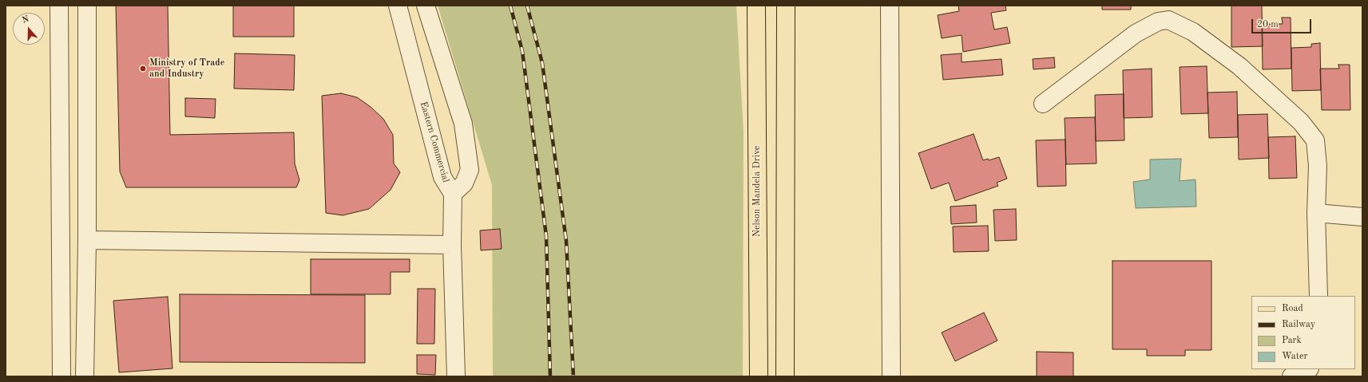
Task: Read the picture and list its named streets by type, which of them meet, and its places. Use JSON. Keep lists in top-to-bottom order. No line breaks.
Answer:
{"streets":{"main road":["Nelson Mandela Drive"],"street":["Eastern Commercial"]},"places":["Ministry of Trade and Industry"],"legend":["Road","Railway","Park","Water"],"scale_bar":"20 m","north":"top"}
